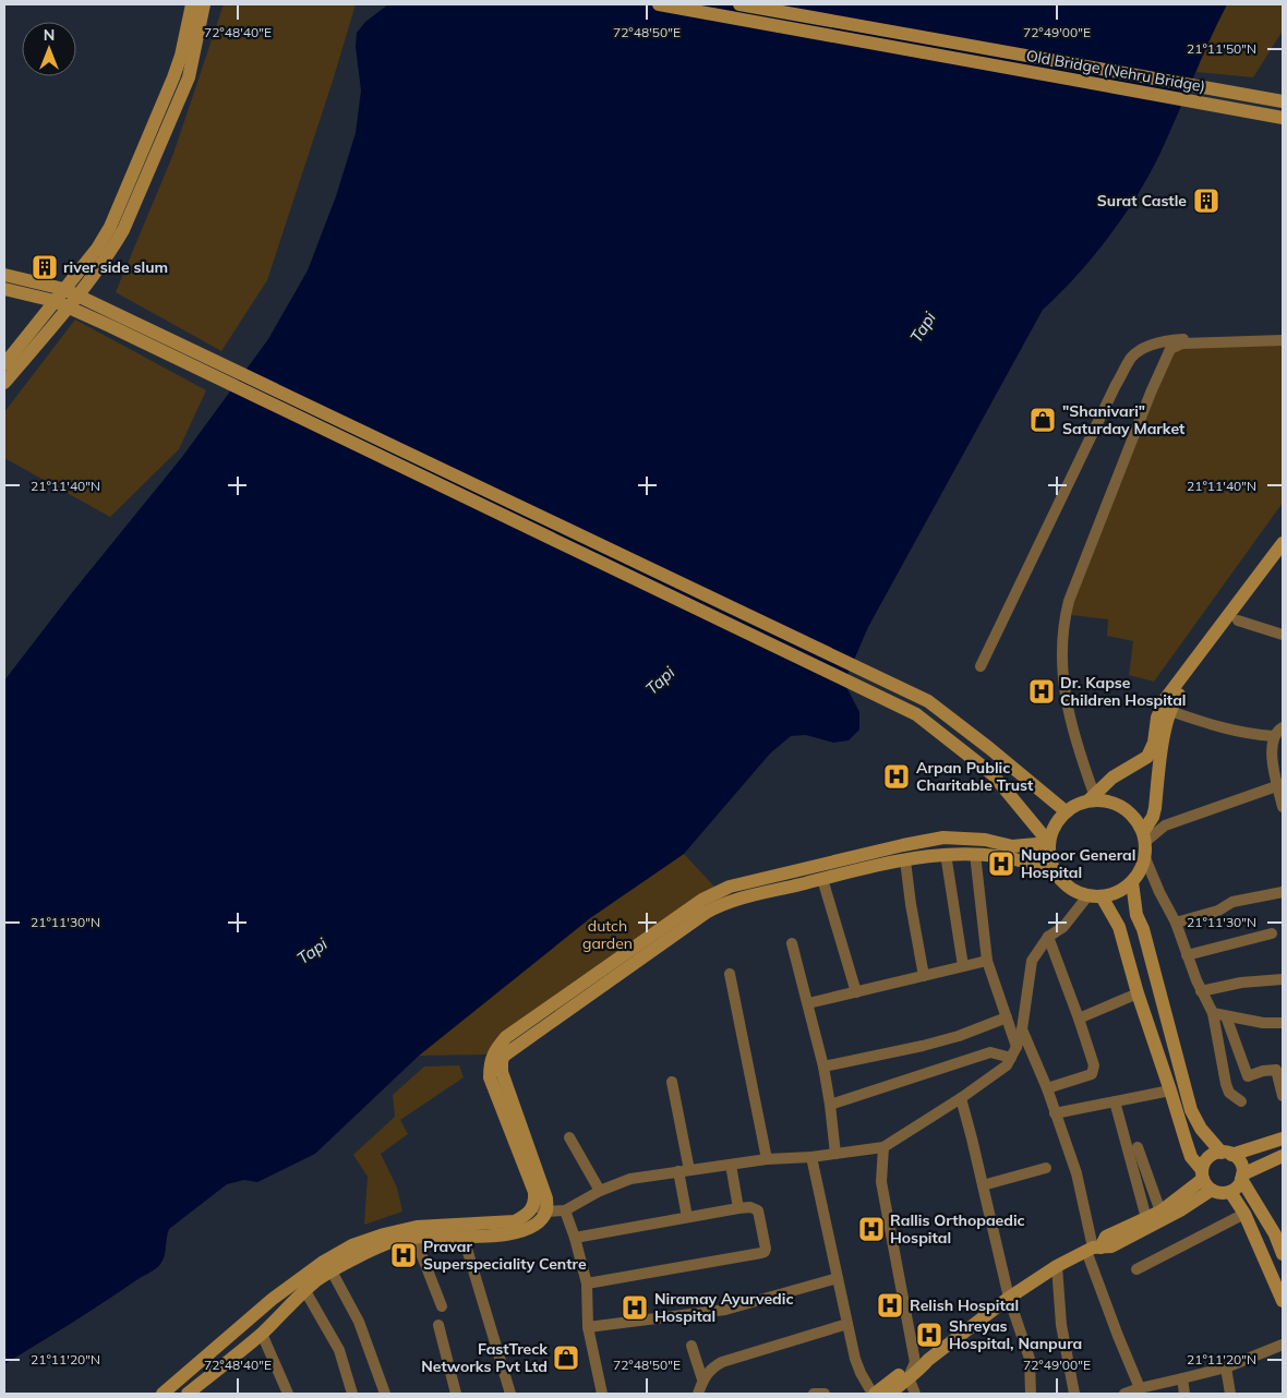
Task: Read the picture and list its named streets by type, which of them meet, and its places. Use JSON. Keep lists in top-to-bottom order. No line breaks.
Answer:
{"streets":{"main road":["Old Bridge (Nehru Bridge)"]},"water":["Tapi"],"parks":["dutch garden"],"places":{"building":["Surat Castle","river side slum"],"shop":["\"Shanivari\" Saturday Market","FastTreck Networks Pvt Ltd"],"hospital":["Dr. Kapse Children Hospital","Arpan Public Charitable Trust","Nupoor General Hospital","Rallis Orthopaedic Hospital","Pravar Superspeciality Centre","Relish Hospital","Niramay Ayurvedic Hospital","Shreyas Hospital, Nanpura"]},"north":"top","coordinates":["72°48'40\"E","72°48'50\"E","72°49'00\"E","21°11'50\"N","21°11'40\"N","21°11'30\"N","21°11'20\"N"]}
